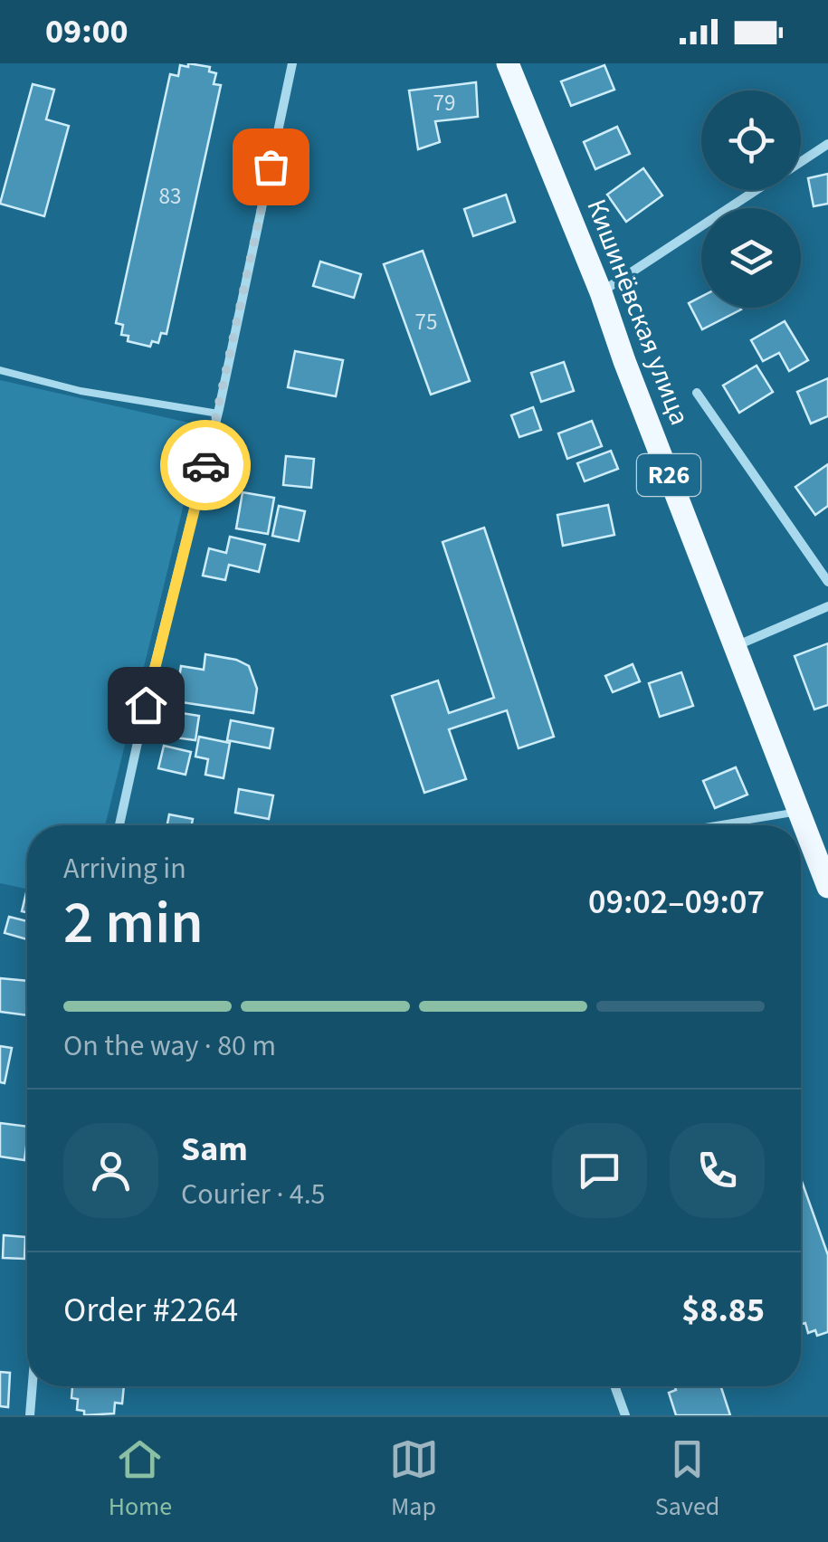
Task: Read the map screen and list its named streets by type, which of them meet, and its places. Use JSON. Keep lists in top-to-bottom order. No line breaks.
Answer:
{"streets":{"main road":["Кишинёвская улица","R26"]},"house_numbers":["79","83","75"],"page":{"status":"09:00","heading":["2 min","Arriving in","09:02–09:07"],"panel":["Sam","Courier · 4.5","Order #2264","$8.85"],"bar":"On the way · 80 m","tabs":["Home","Map","Saved"]}}
